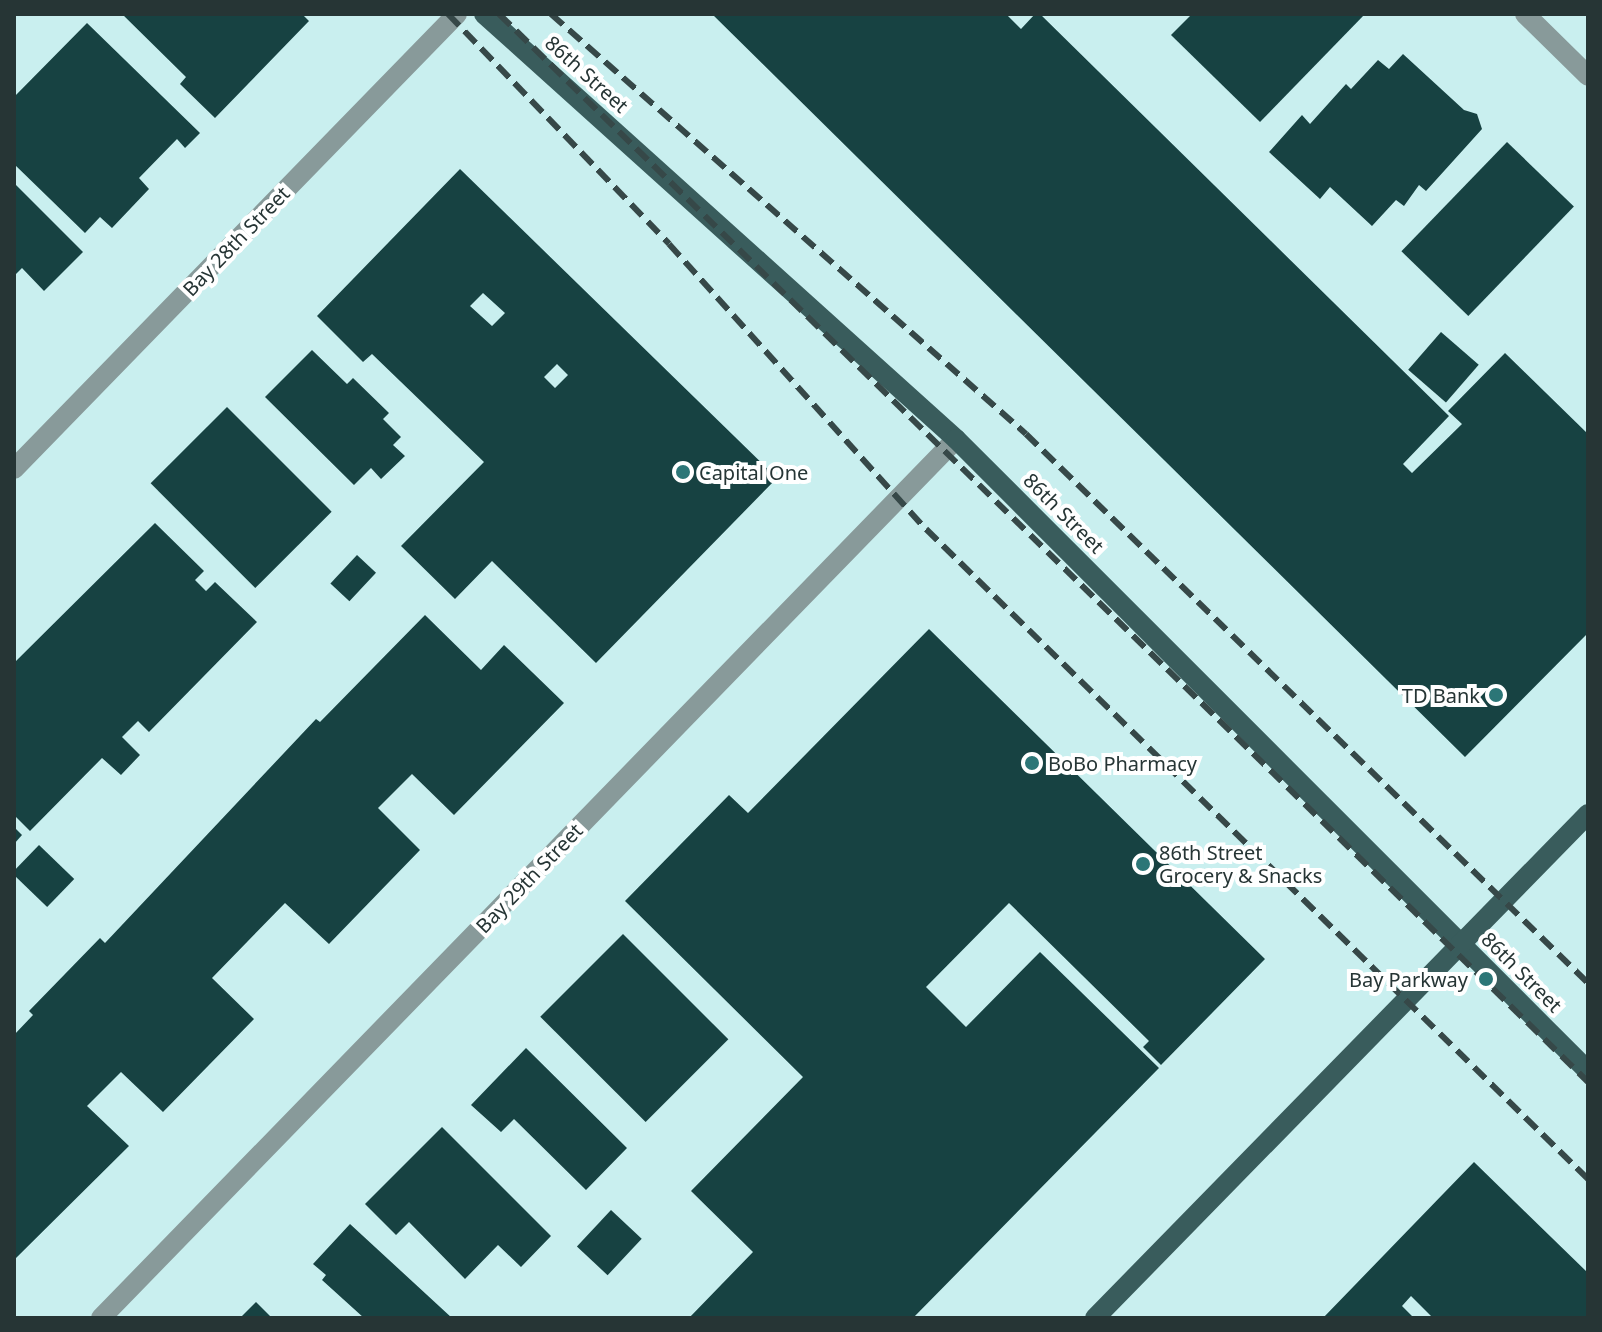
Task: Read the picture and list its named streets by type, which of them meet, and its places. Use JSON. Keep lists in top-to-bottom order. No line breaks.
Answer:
{"streets":{"main road":["86th Street"],"street":["Bay 28th Street","Bay 29th Street"]},"crossings":[["86th Street","Bay 29th Street"]],"places":["Capital One","TD Bank","BoBo Pharmacy","86th Street Grocery & Snacks","Bay Parkway"]}
